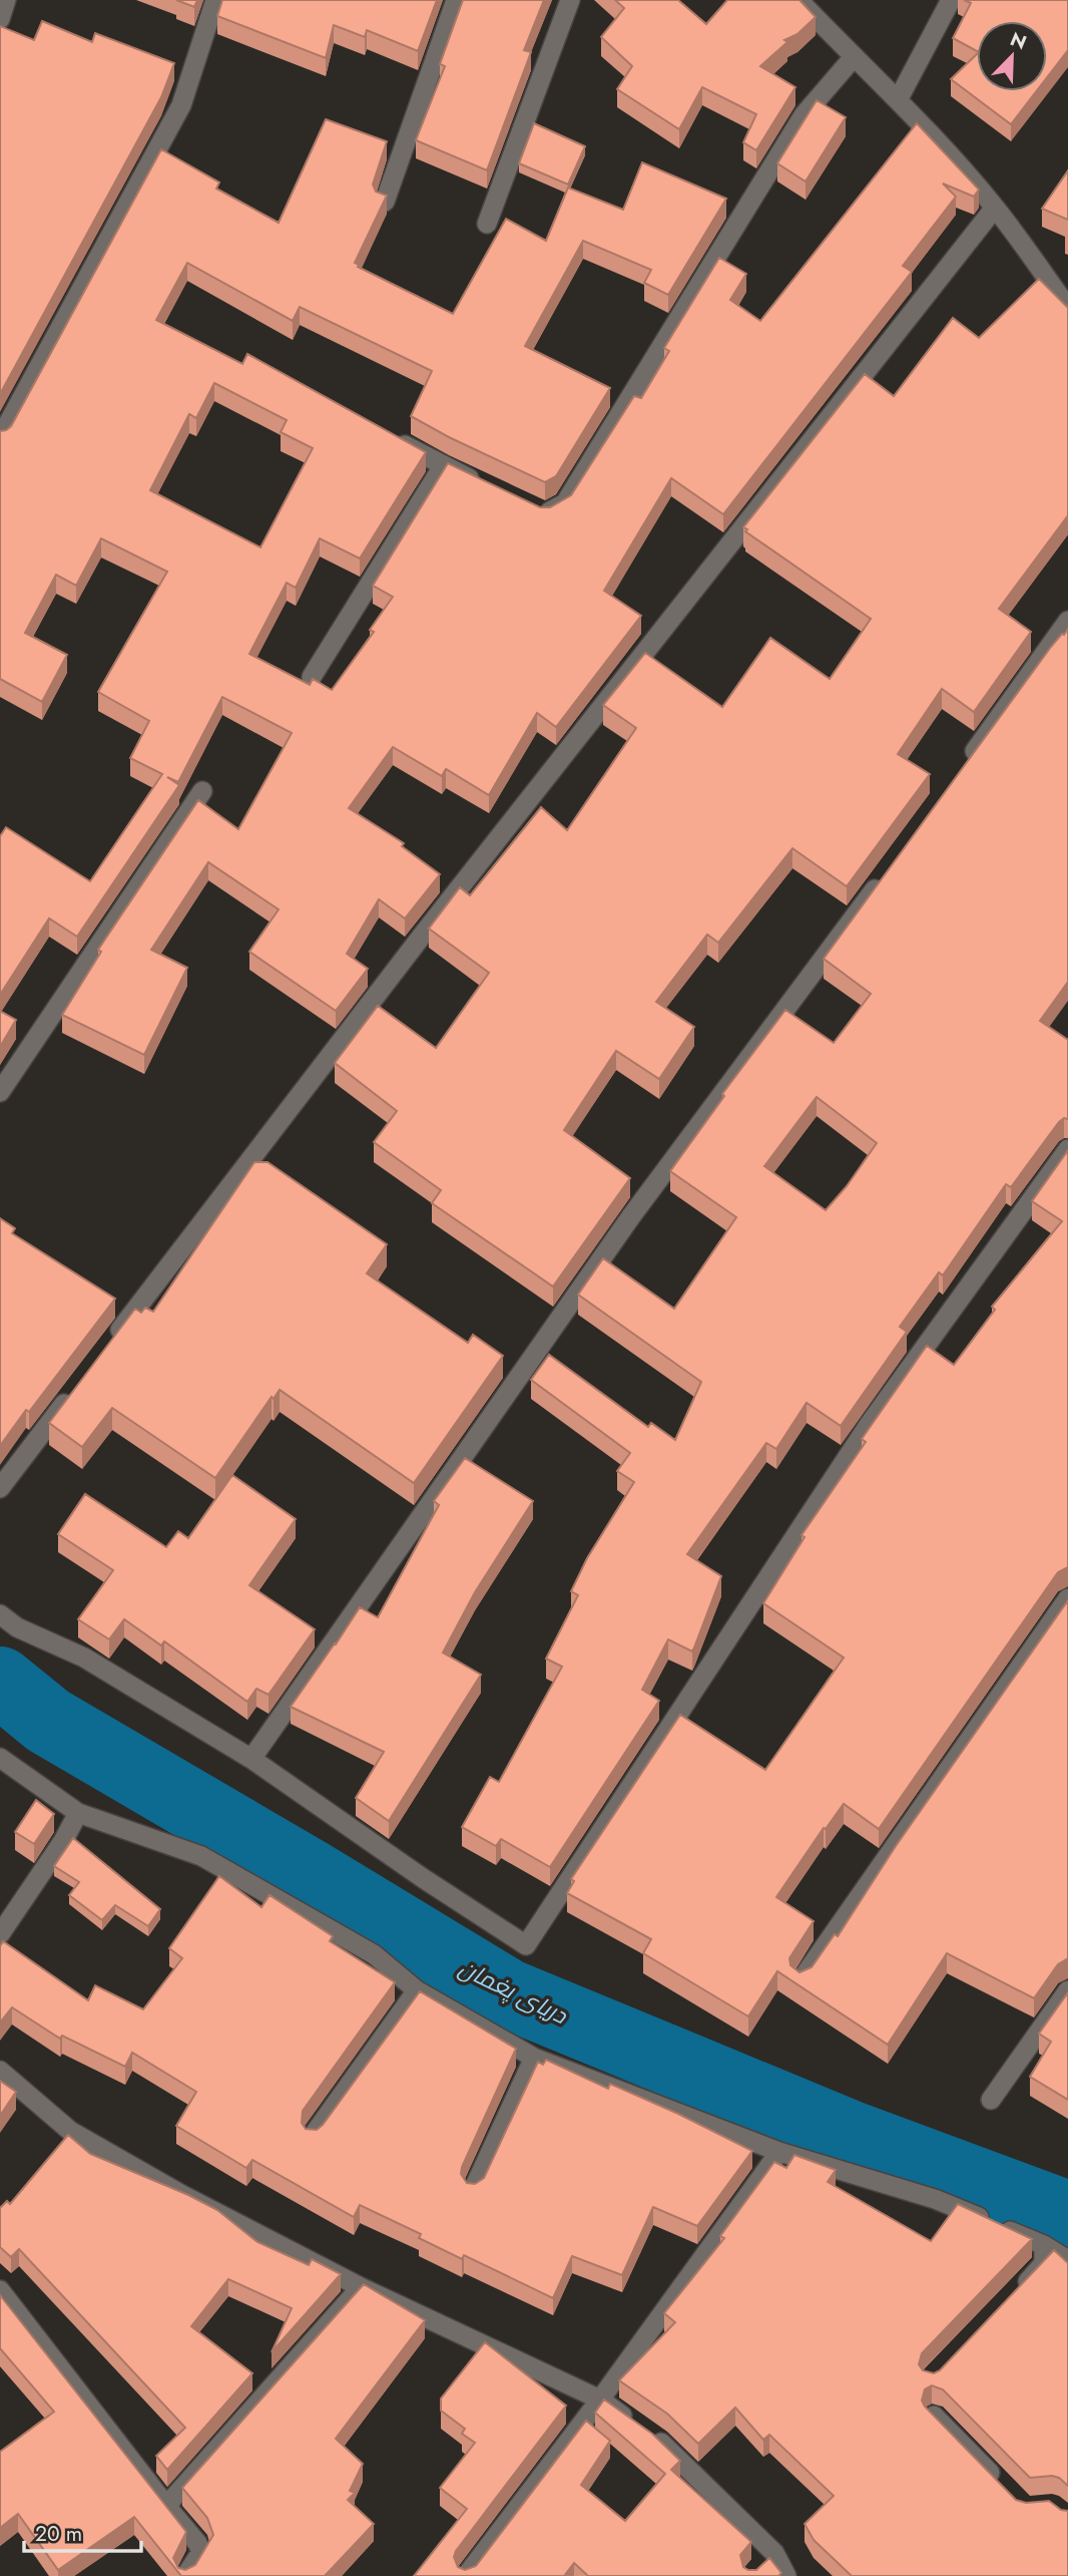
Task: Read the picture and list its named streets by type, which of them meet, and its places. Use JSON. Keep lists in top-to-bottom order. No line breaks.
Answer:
{"water":["دریای پغمان"],"scale_bar":"20 m","north":"top right"}
